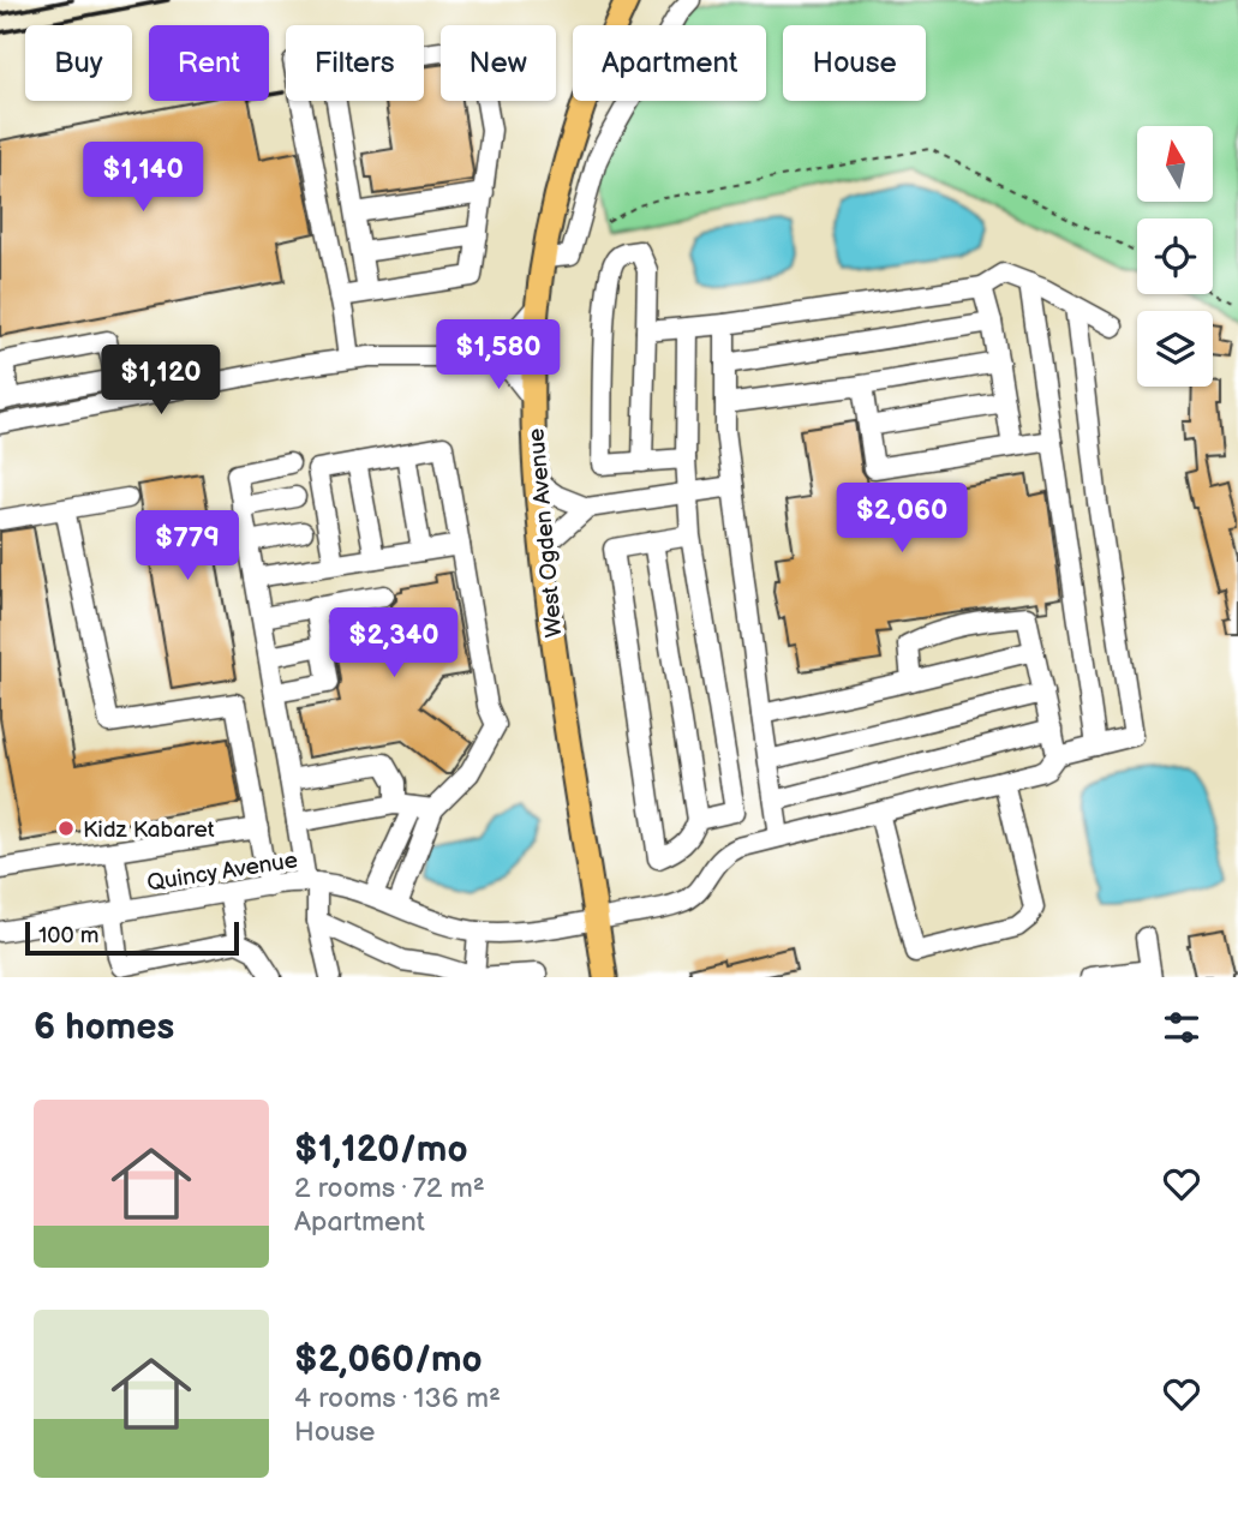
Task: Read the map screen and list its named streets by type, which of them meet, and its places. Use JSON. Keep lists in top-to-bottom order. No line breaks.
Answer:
{"streets":{"main road":["West Ogden Avenue"],"street":["Quincy Avenue"]},"crossings":[["West Ogden Avenue","Quincy Avenue"]],"places":["Kidz Kabaret"],"scale_bar":"100 m","north":"top","page":{"chip":["Buy","Rent","Filters","New","Apartment","House"],"price":["$1,140","$1,580","$1,120","$2,060","$779","$2,340"],"scale":"100 m","heading":"6 homes","list":[{"name":"$1,120/mo","note":"2 rooms · 72 m² · Apartment"},{"name":"$2,060/mo","note":"4 rooms · 136 m² · House"}]}}
